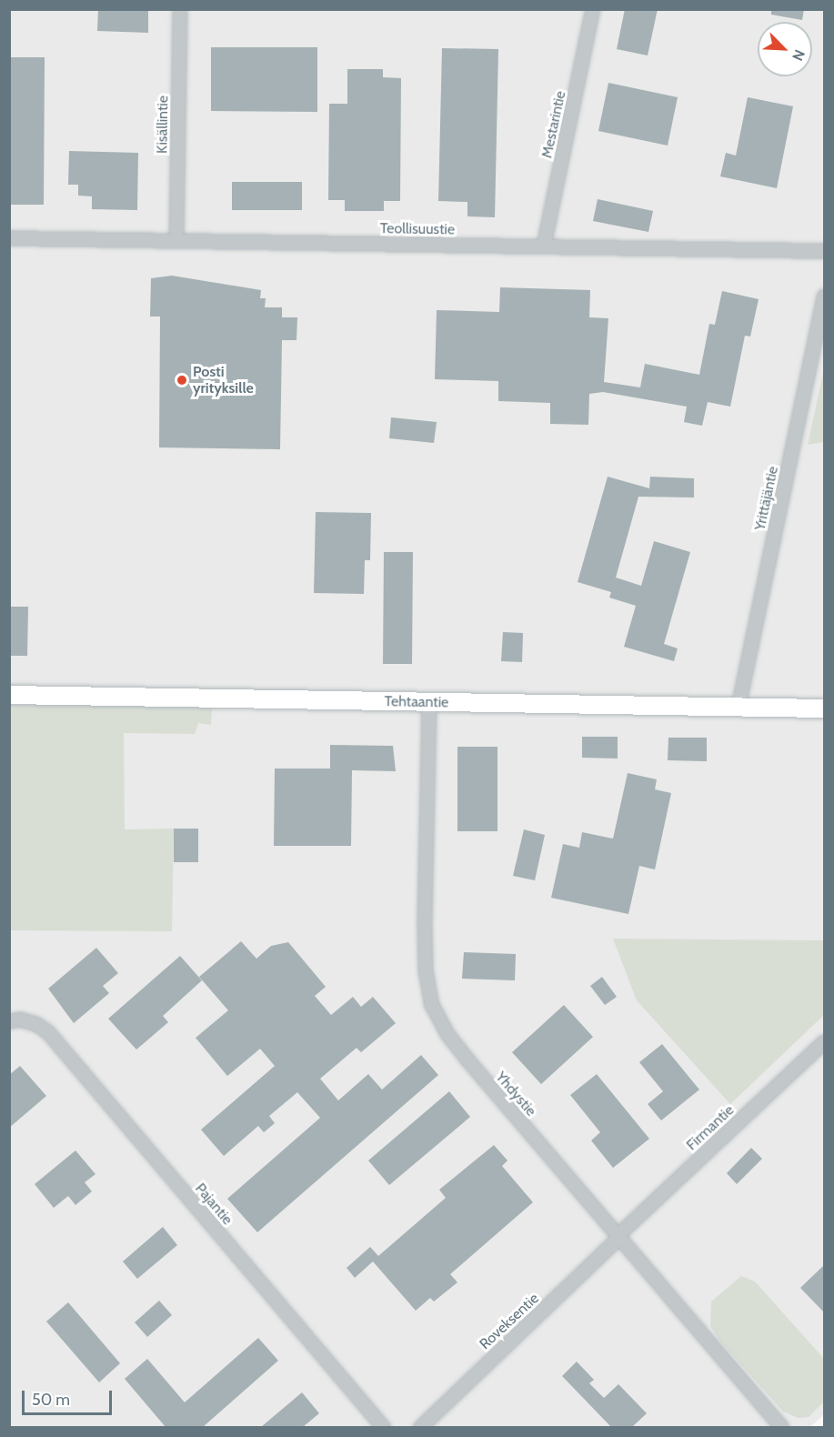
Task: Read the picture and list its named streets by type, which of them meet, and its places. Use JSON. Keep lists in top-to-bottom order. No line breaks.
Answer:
{"streets":{"street":["Kisällintie","Mestarintie","Teollisuustie","Yrittäjäntie","Tehtaantie","Yhdystie","Firmantie","Pajantie","Roveksentie"]},"crossings":[["Kisällintie","Teollisuustie"],["Mestarintie","Teollisuustie"],["Yrittäjäntie","Tehtaantie"],["Tehtaantie","Yhdystie"],["Yhdystie","Firmantie"],["Yhdystie","Roveksentie"],["Firmantie","Roveksentie"]],"places":["Posti yrityksille"],"scale_bar":"50 m","north":"bottom right"}
